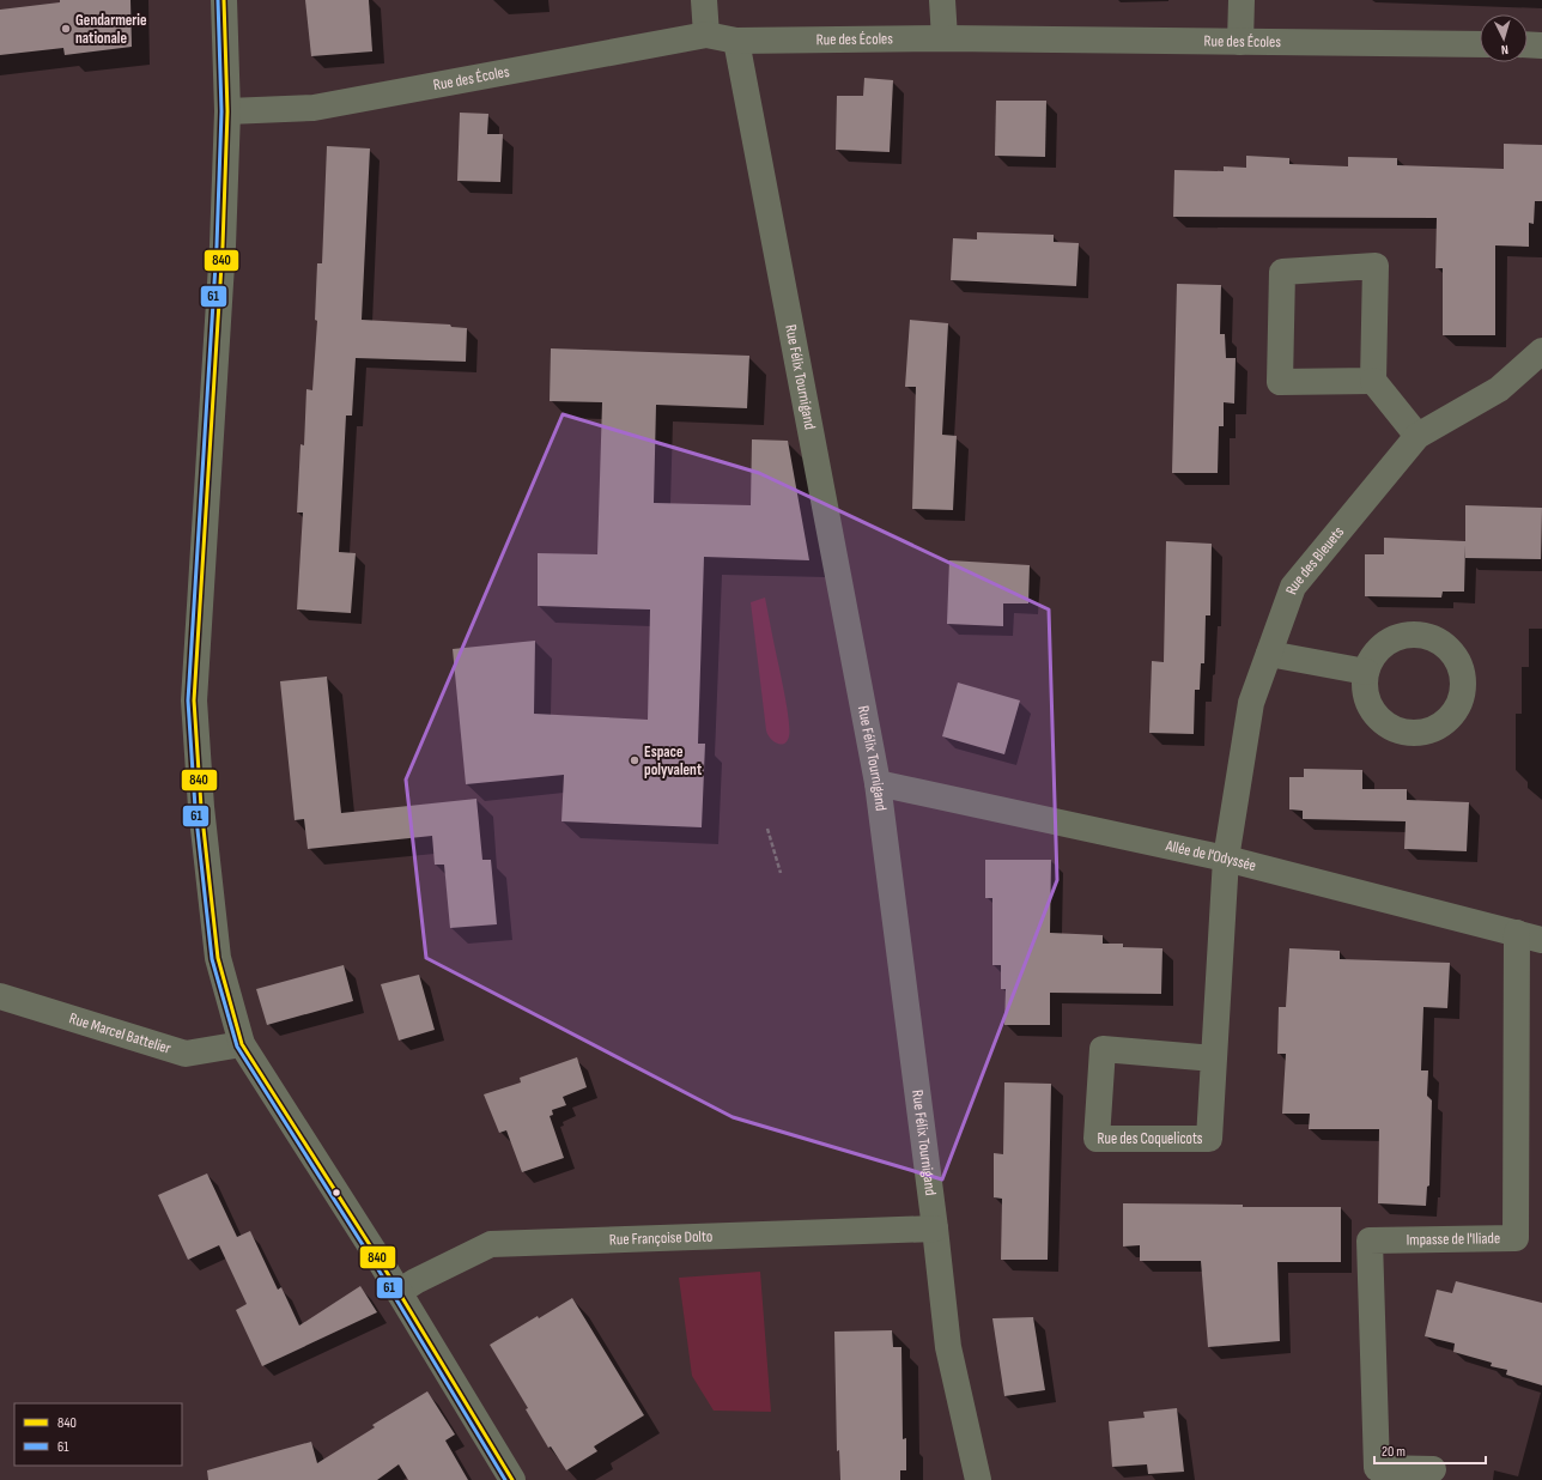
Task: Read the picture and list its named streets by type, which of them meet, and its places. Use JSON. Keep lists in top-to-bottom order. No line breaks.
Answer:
{"streets":{"street":["Rue des Écoles","Rue Félix Tournigand","Rue des Bleuets","Allée de l'Odyssée","Rue Marcel Battelier","Rue des Coquelicots","Rue Françoise Dolto","Impasse de l'Iliade"]},"crossings":[["Rue des Écoles","Rue Félix Tournigand"],["Rue Félix Tournigand","Allée de l'Odyssée"],["Rue Félix Tournigand","Rue Françoise Dolto"],["Rue des Bleuets","Allée de l'Odyssée"],["Rue des Bleuets","Rue des Coquelicots"],["Allée de l'Odyssée","Rue des Coquelicots"],["Allée de l'Odyssée","Impasse de l'Iliade"]],"places":["Gendarmerie nationale","Espace polyvalent"],"lines":["transit line 840","transit line 61"],"legend":["840","61"],"scale_bar":"20 m","north":"bottom"}
